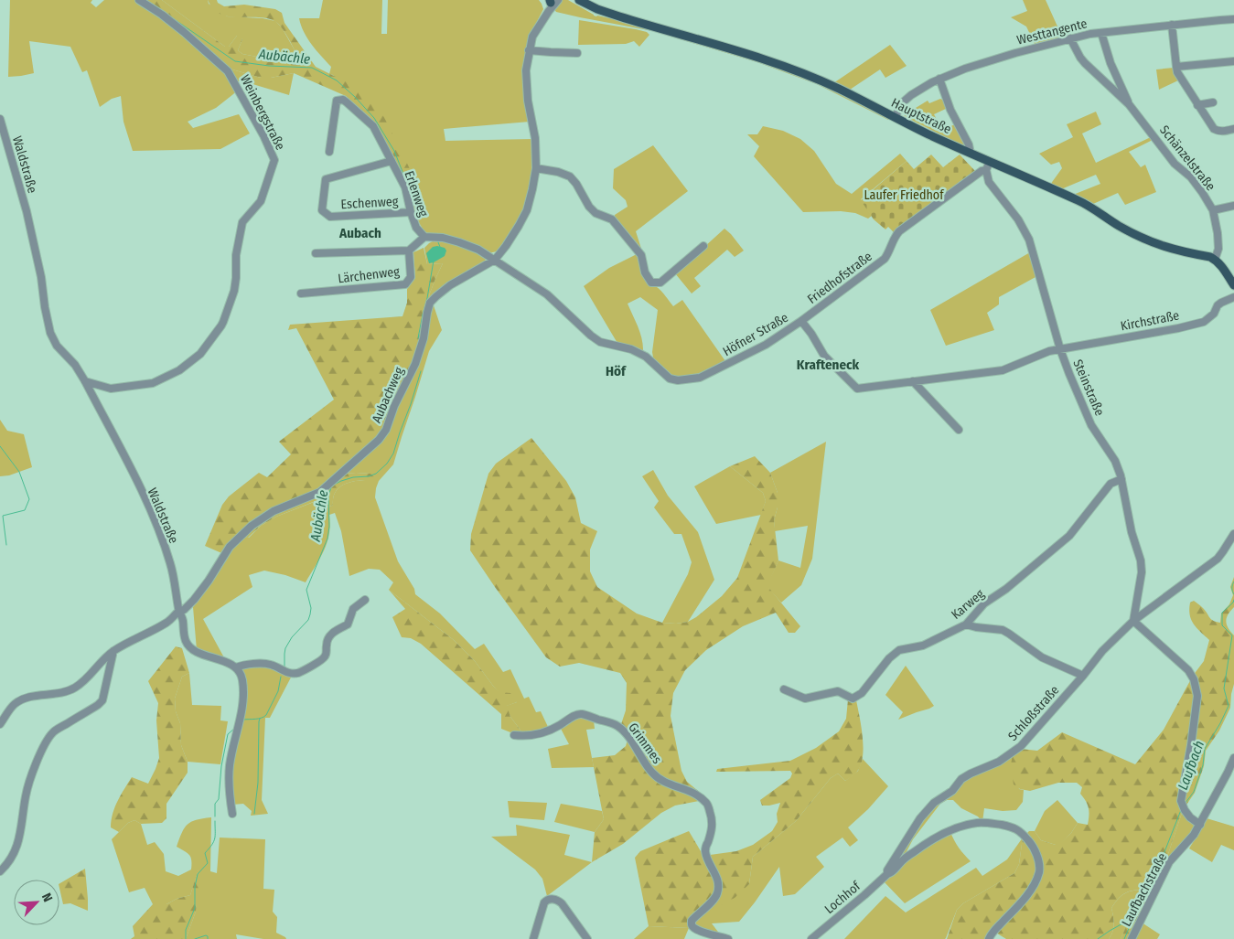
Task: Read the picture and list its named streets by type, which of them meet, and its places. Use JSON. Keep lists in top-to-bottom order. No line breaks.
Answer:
{"streets":{"main road":["Hauptstraße"],"street":["Westtangente","Weinbergstraße","Schänzelstraße","Waldstraße","Erlenweg","Eschenweg","Lärchenweg","Friedhofstraße","Kirchstraße","Höfner Straße","Steinstraße","Aubachweg","Karweg","Schloßstraße","Grimmes","Laufbachstraße","Lochhof"]},"crossings":[["Westtangente","Hauptstraße"],["Westtangente","Schänzelstraße"],["Weinbergstraße","Waldstraße"],["Hauptstraße","Schänzelstraße"],["Hauptstraße","Friedhofstraße"],["Hauptstraße","Steinstraße"],["Waldstraße","Aubachweg"],["Erlenweg","Eschenweg"],["Friedhofstraße","Höfner Straße"],["Friedhofstraße","Steinstraße"],["Kirchstraße","Höfner Straße"],["Kirchstraße","Steinstraße"],["Höfner Straße","Steinstraße"],["Höfner Straße","Aubachweg"],["Steinstraße","Karweg"],["Steinstraße","Schloßstraße"],["Schloßstraße","Lochhof"]],"districts":["Aubach","Krafteneck","Höf"],"water":["Aubächle","Laufbach"],"parks":["Laufer Friedhof"],"north":"top right"}
